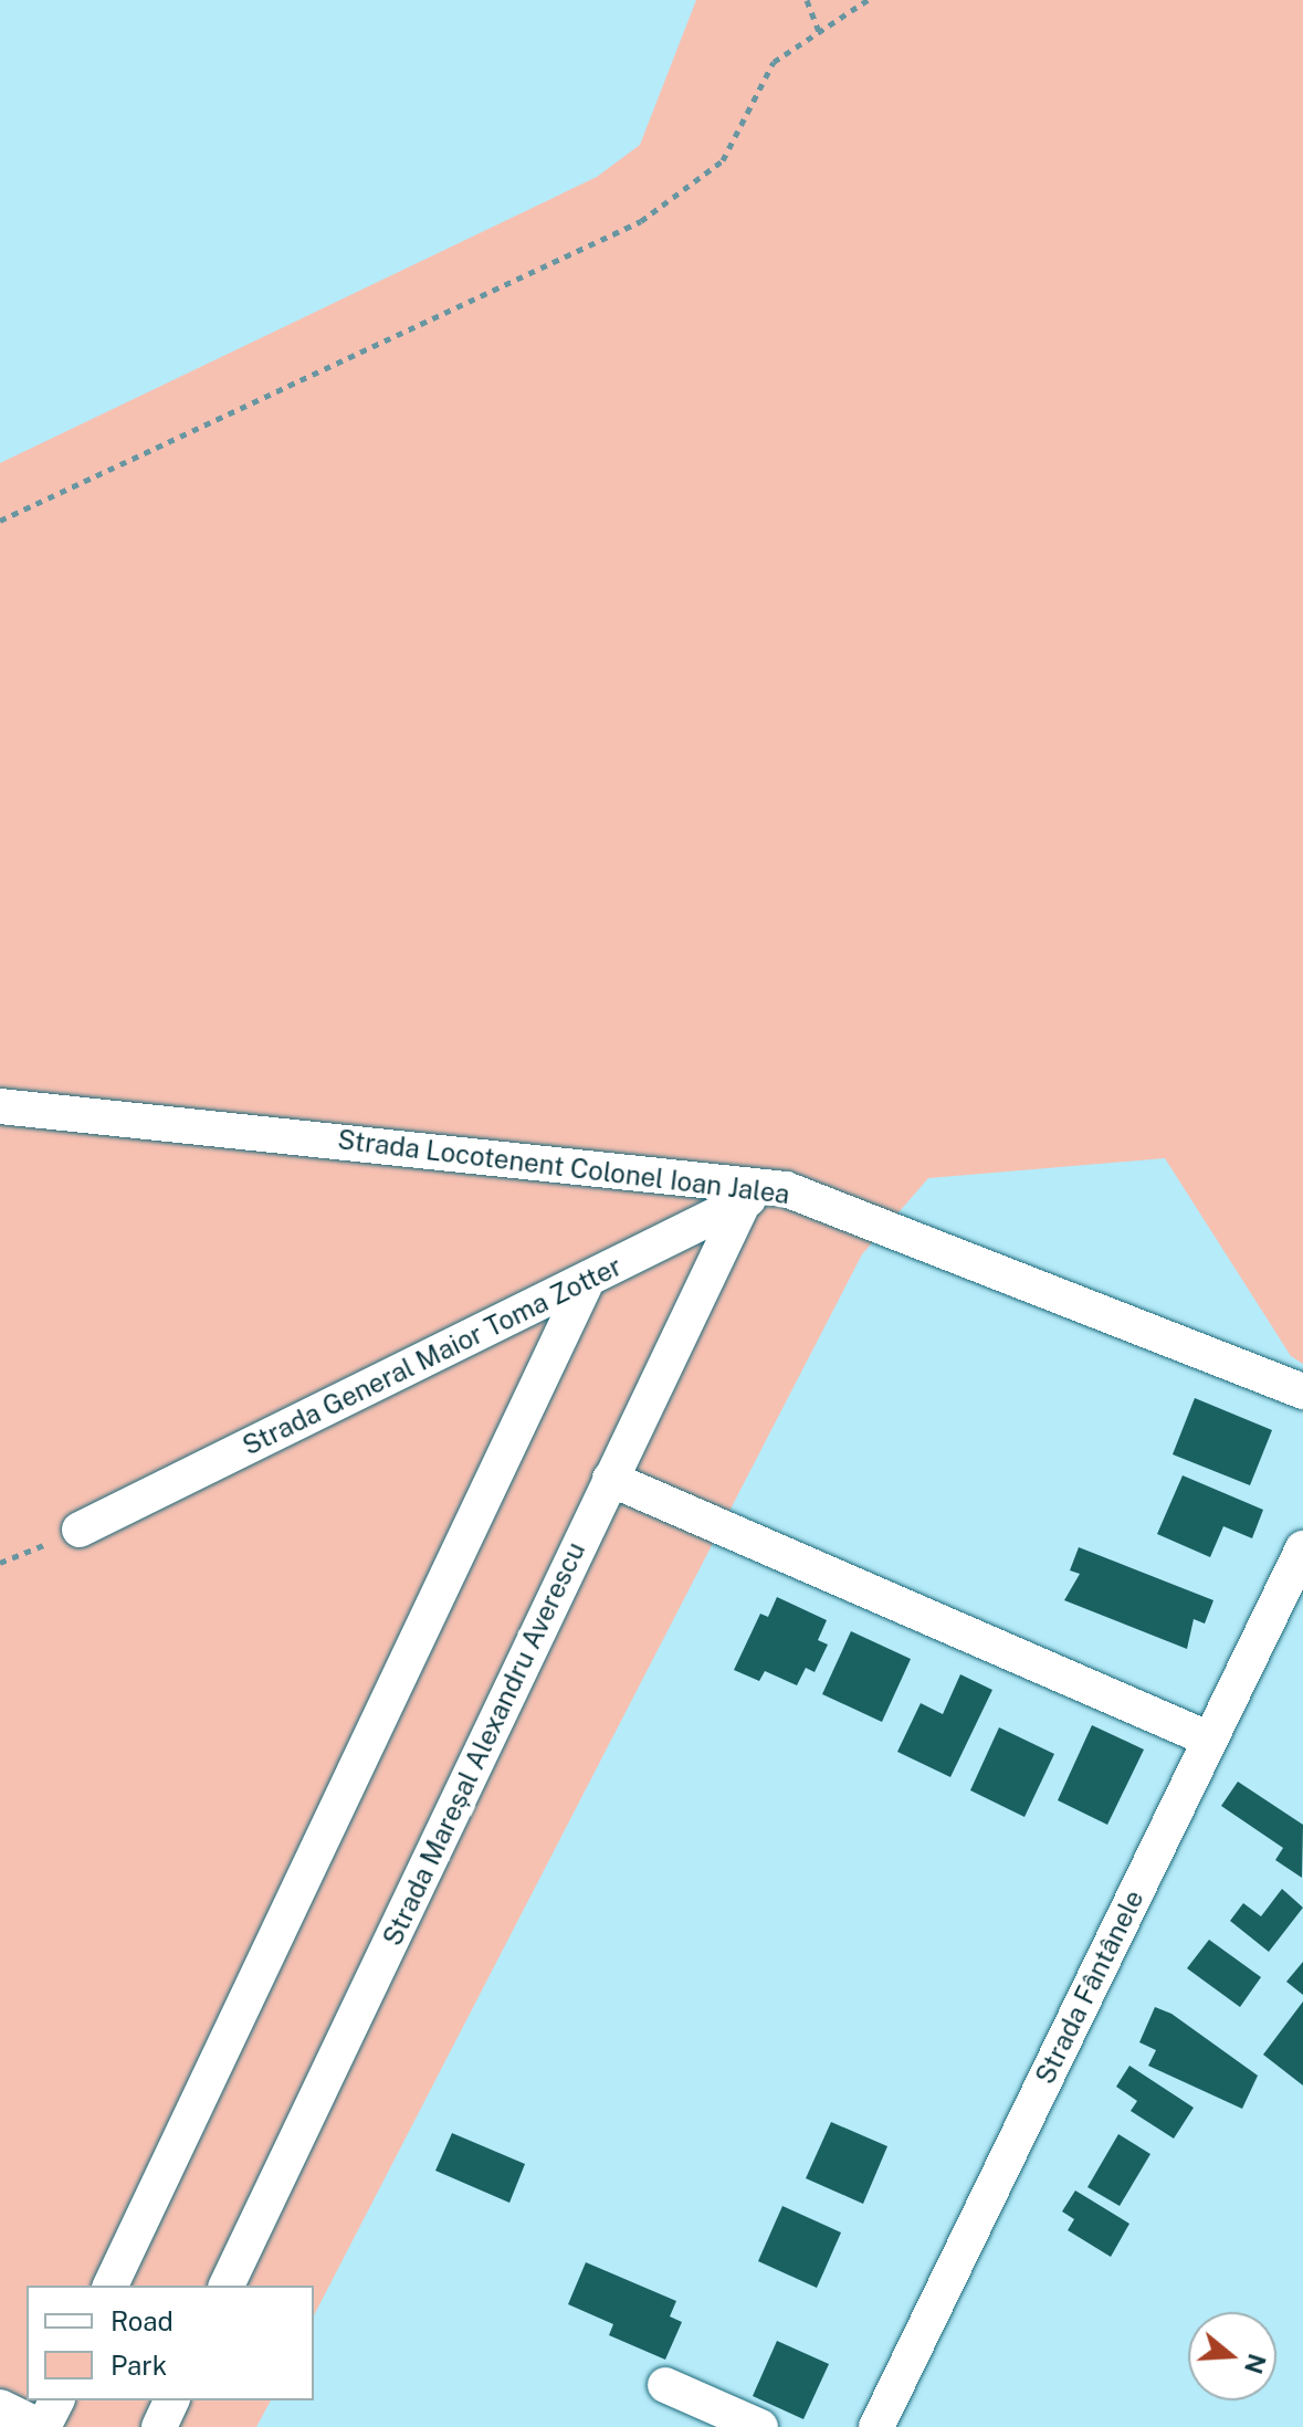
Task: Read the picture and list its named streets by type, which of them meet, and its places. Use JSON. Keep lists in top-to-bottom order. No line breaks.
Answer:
{"streets":{"street":["Strada Locotenent Colonel Ioan Jalea","Strada General Maior Toma Zotter","Strada Mareșal Alexandru Averescu","Strada Fântânele"]},"crossings":[["Strada Locotenent Colonel Ioan Jalea","Strada General Maior Toma Zotter"],["Strada General Maior Toma Zotter","Strada Mareșal Alexandru Averescu"]],"legend":["Road","Park"],"north":"right"}
